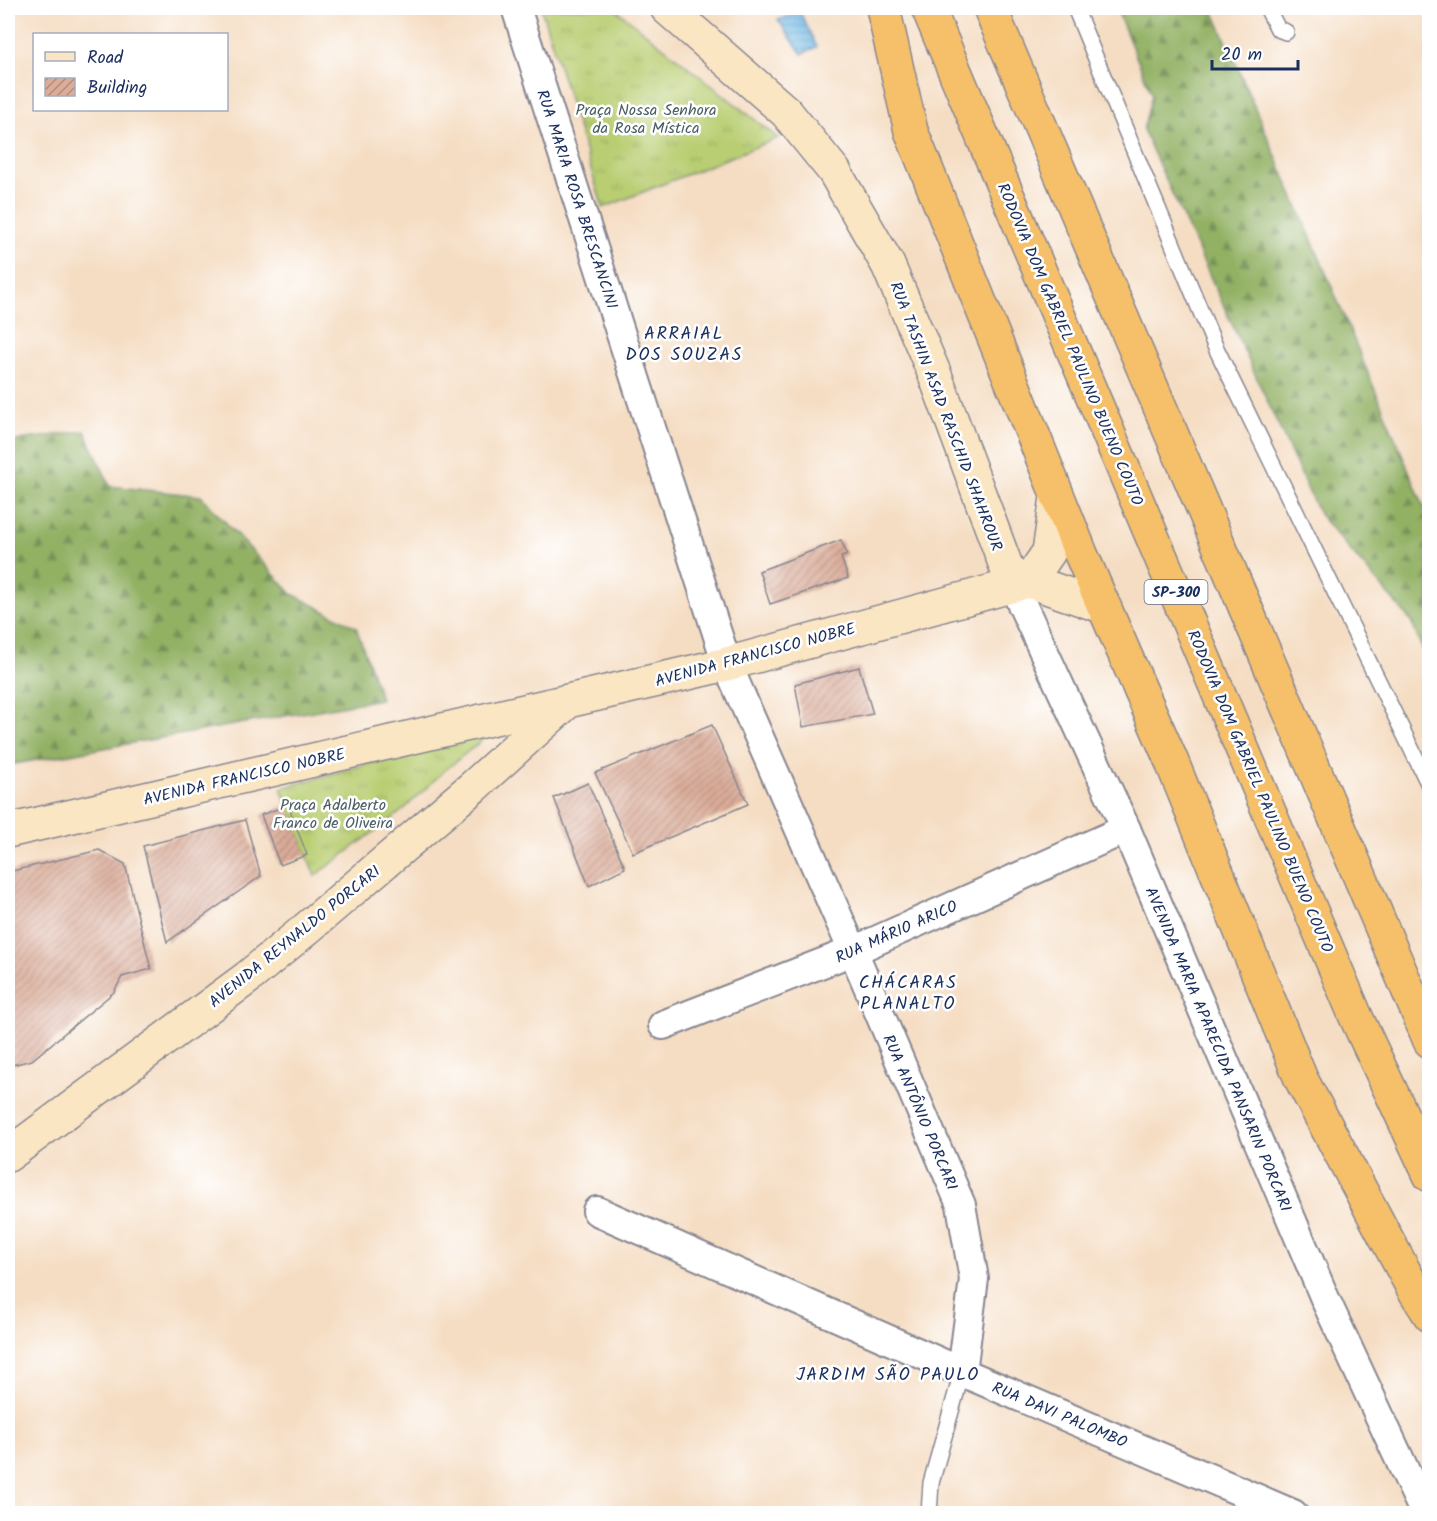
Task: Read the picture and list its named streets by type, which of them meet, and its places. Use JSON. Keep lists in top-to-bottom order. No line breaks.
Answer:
{"streets":{"highway":["RODOVIA DOM GABRIEL PAULINO BUENO COUTO","SP-300"],"main road":["RUA TASHIN ASAD RASCHID SHAHROUR","AVENIDA FRANCISCO NOBRE","AVENIDA REYNALDO PORCARI"],"street":["RUA MARIA ROSA BRESCANCINI","RUA MÁRIO ARICO","AVENIDA MARIA APARECIDA PANSARIN PORCARI","RUA ANTÔNIO PORCARI","RUA DAVI PALOMBO"]},"crossings":[["RUA MARIA ROSA BRESCANCINI","AVENIDA FRANCISCO NOBRE"],["RUA MARIA ROSA BRESCANCINI","RUA ANTÔNIO PORCARI"],["RUA TASHIN ASAD RASCHID SHAHROUR","AVENIDA FRANCISCO NOBRE"],["RUA TASHIN ASAD RASCHID SHAHROUR","AVENIDA MARIA APARECIDA PANSARIN PORCARI"],["AVENIDA FRANCISCO NOBRE","AVENIDA REYNALDO PORCARI"],["AVENIDA FRANCISCO NOBRE","AVENIDA MARIA APARECIDA PANSARIN PORCARI"],["AVENIDA FRANCISCO NOBRE","RUA ANTÔNIO PORCARI"],["RUA MÁRIO ARICO","AVENIDA MARIA APARECIDA PANSARIN PORCARI"],["RUA MÁRIO ARICO","RUA ANTÔNIO PORCARI"],["RUA ANTÔNIO PORCARI","RUA DAVI PALOMBO"]],"districts":["ARRAIAL DOS SOUZAS","CHÁCARAS PLANALTO","JARDIM SÃO PAULO"],"parks":["Praça Nossa Senhora da Rosa Mística","Praça Adalberto Franco de Oliveira"],"legend":["Road","Building"],"scale_bar":"20 m"}
